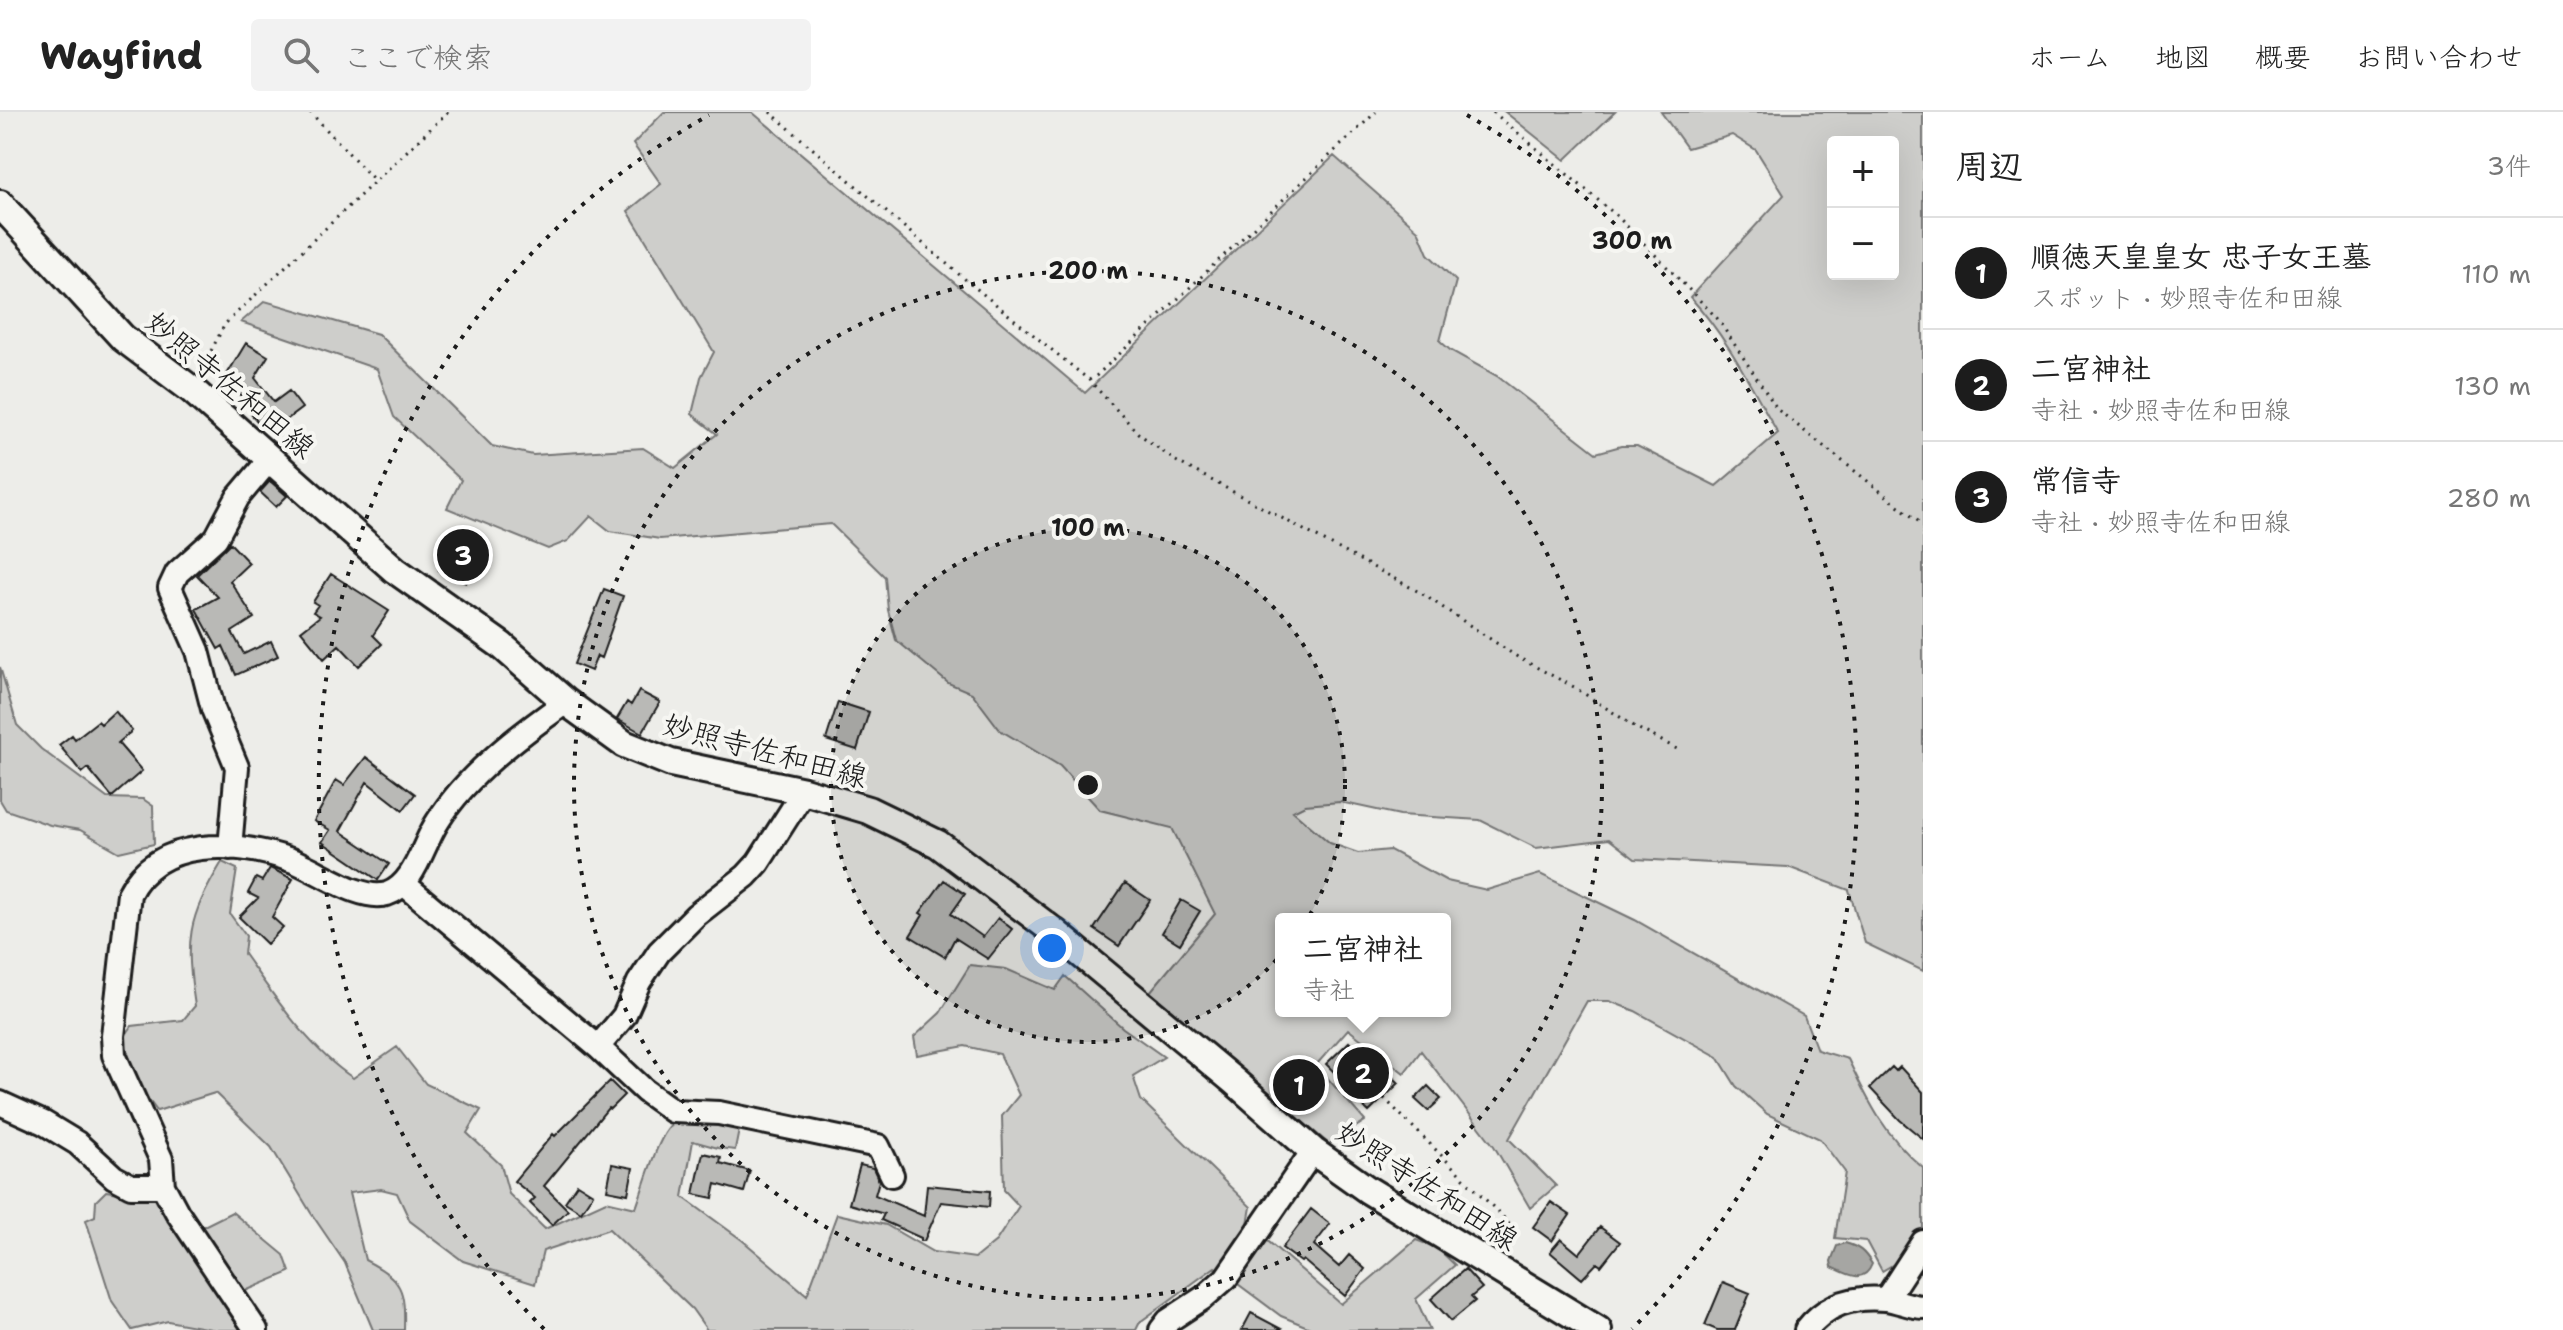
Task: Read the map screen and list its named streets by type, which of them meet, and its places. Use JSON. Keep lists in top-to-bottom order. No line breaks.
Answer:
{"streets":{"main road":["妙照寺佐和田線"]},"page":{"header":"Wayfind","search":"ここで検索","nav":["ホーム","地図","概要","お問い合わせ"],"heading":["周辺","3件"],"map_buttons":["+","−"],"list":[{"mark":"1","name":"順徳天皇皇女 忠子女王墓","note":"スポット · 妙照寺佐和田線","value":"110 m"},{"mark":"2","name":"二宮神社","note":"寺社 · 妙照寺佐和田線","value":"130 m"},{"mark":"3","name":"常信寺","note":"寺社 · 妙照寺佐和田線","value":"280 m"}],"pins":["3","2","1"],"popup":["二宮神社","寺社"]},"rings":["300 m","200 m","100 m"]}
